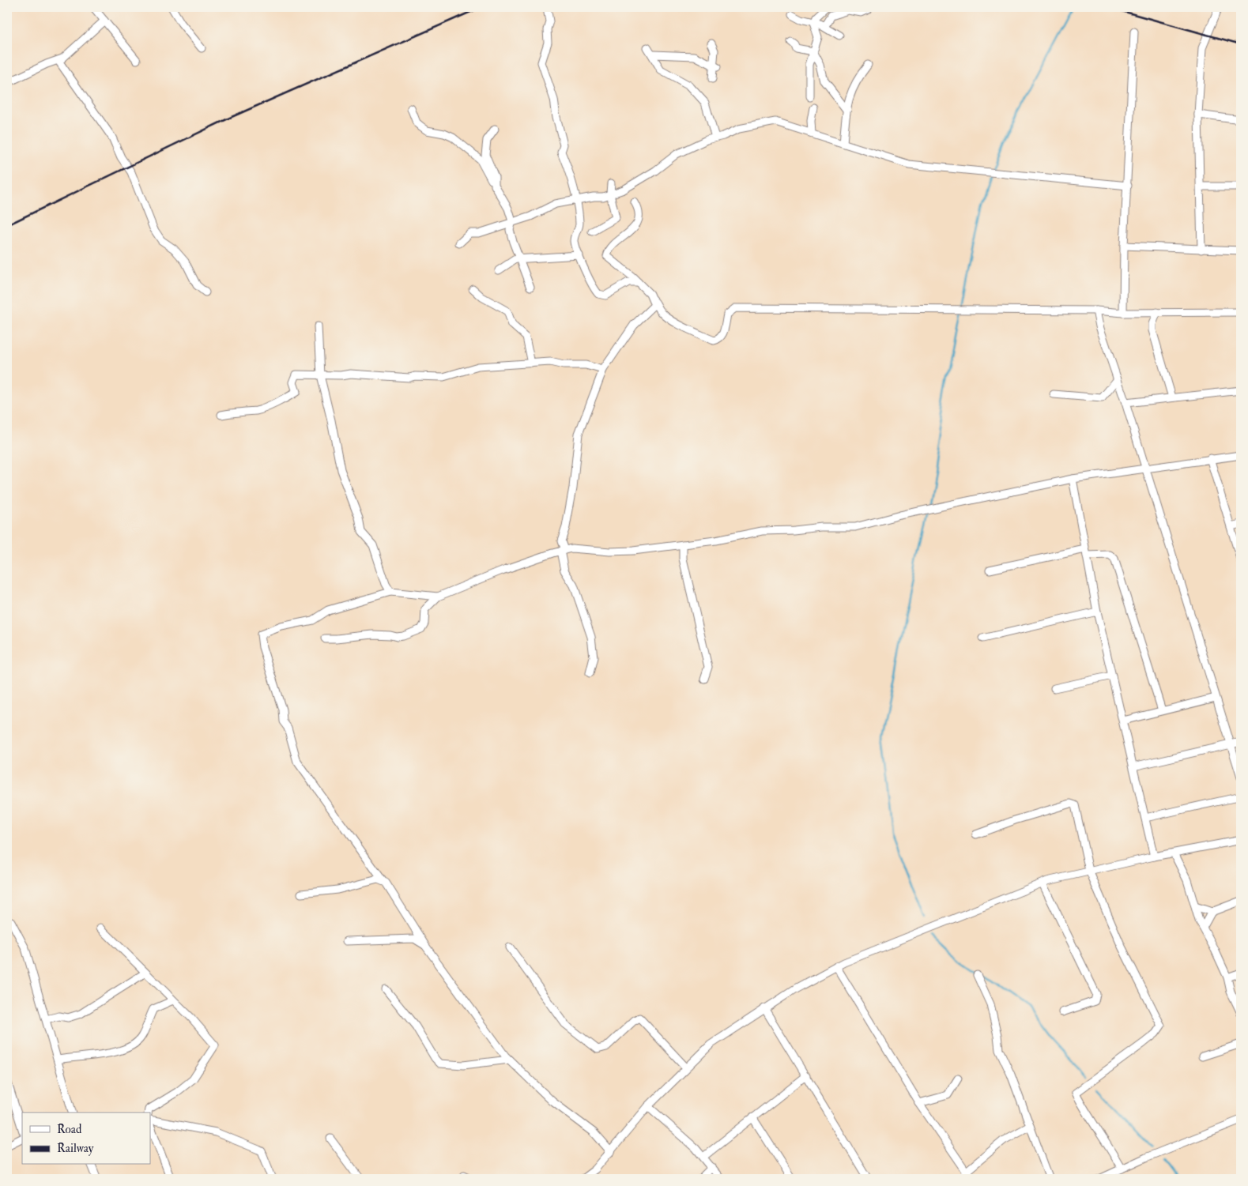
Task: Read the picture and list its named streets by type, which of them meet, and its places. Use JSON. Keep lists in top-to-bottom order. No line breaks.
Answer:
{"legend":["Road","Railway"]}
